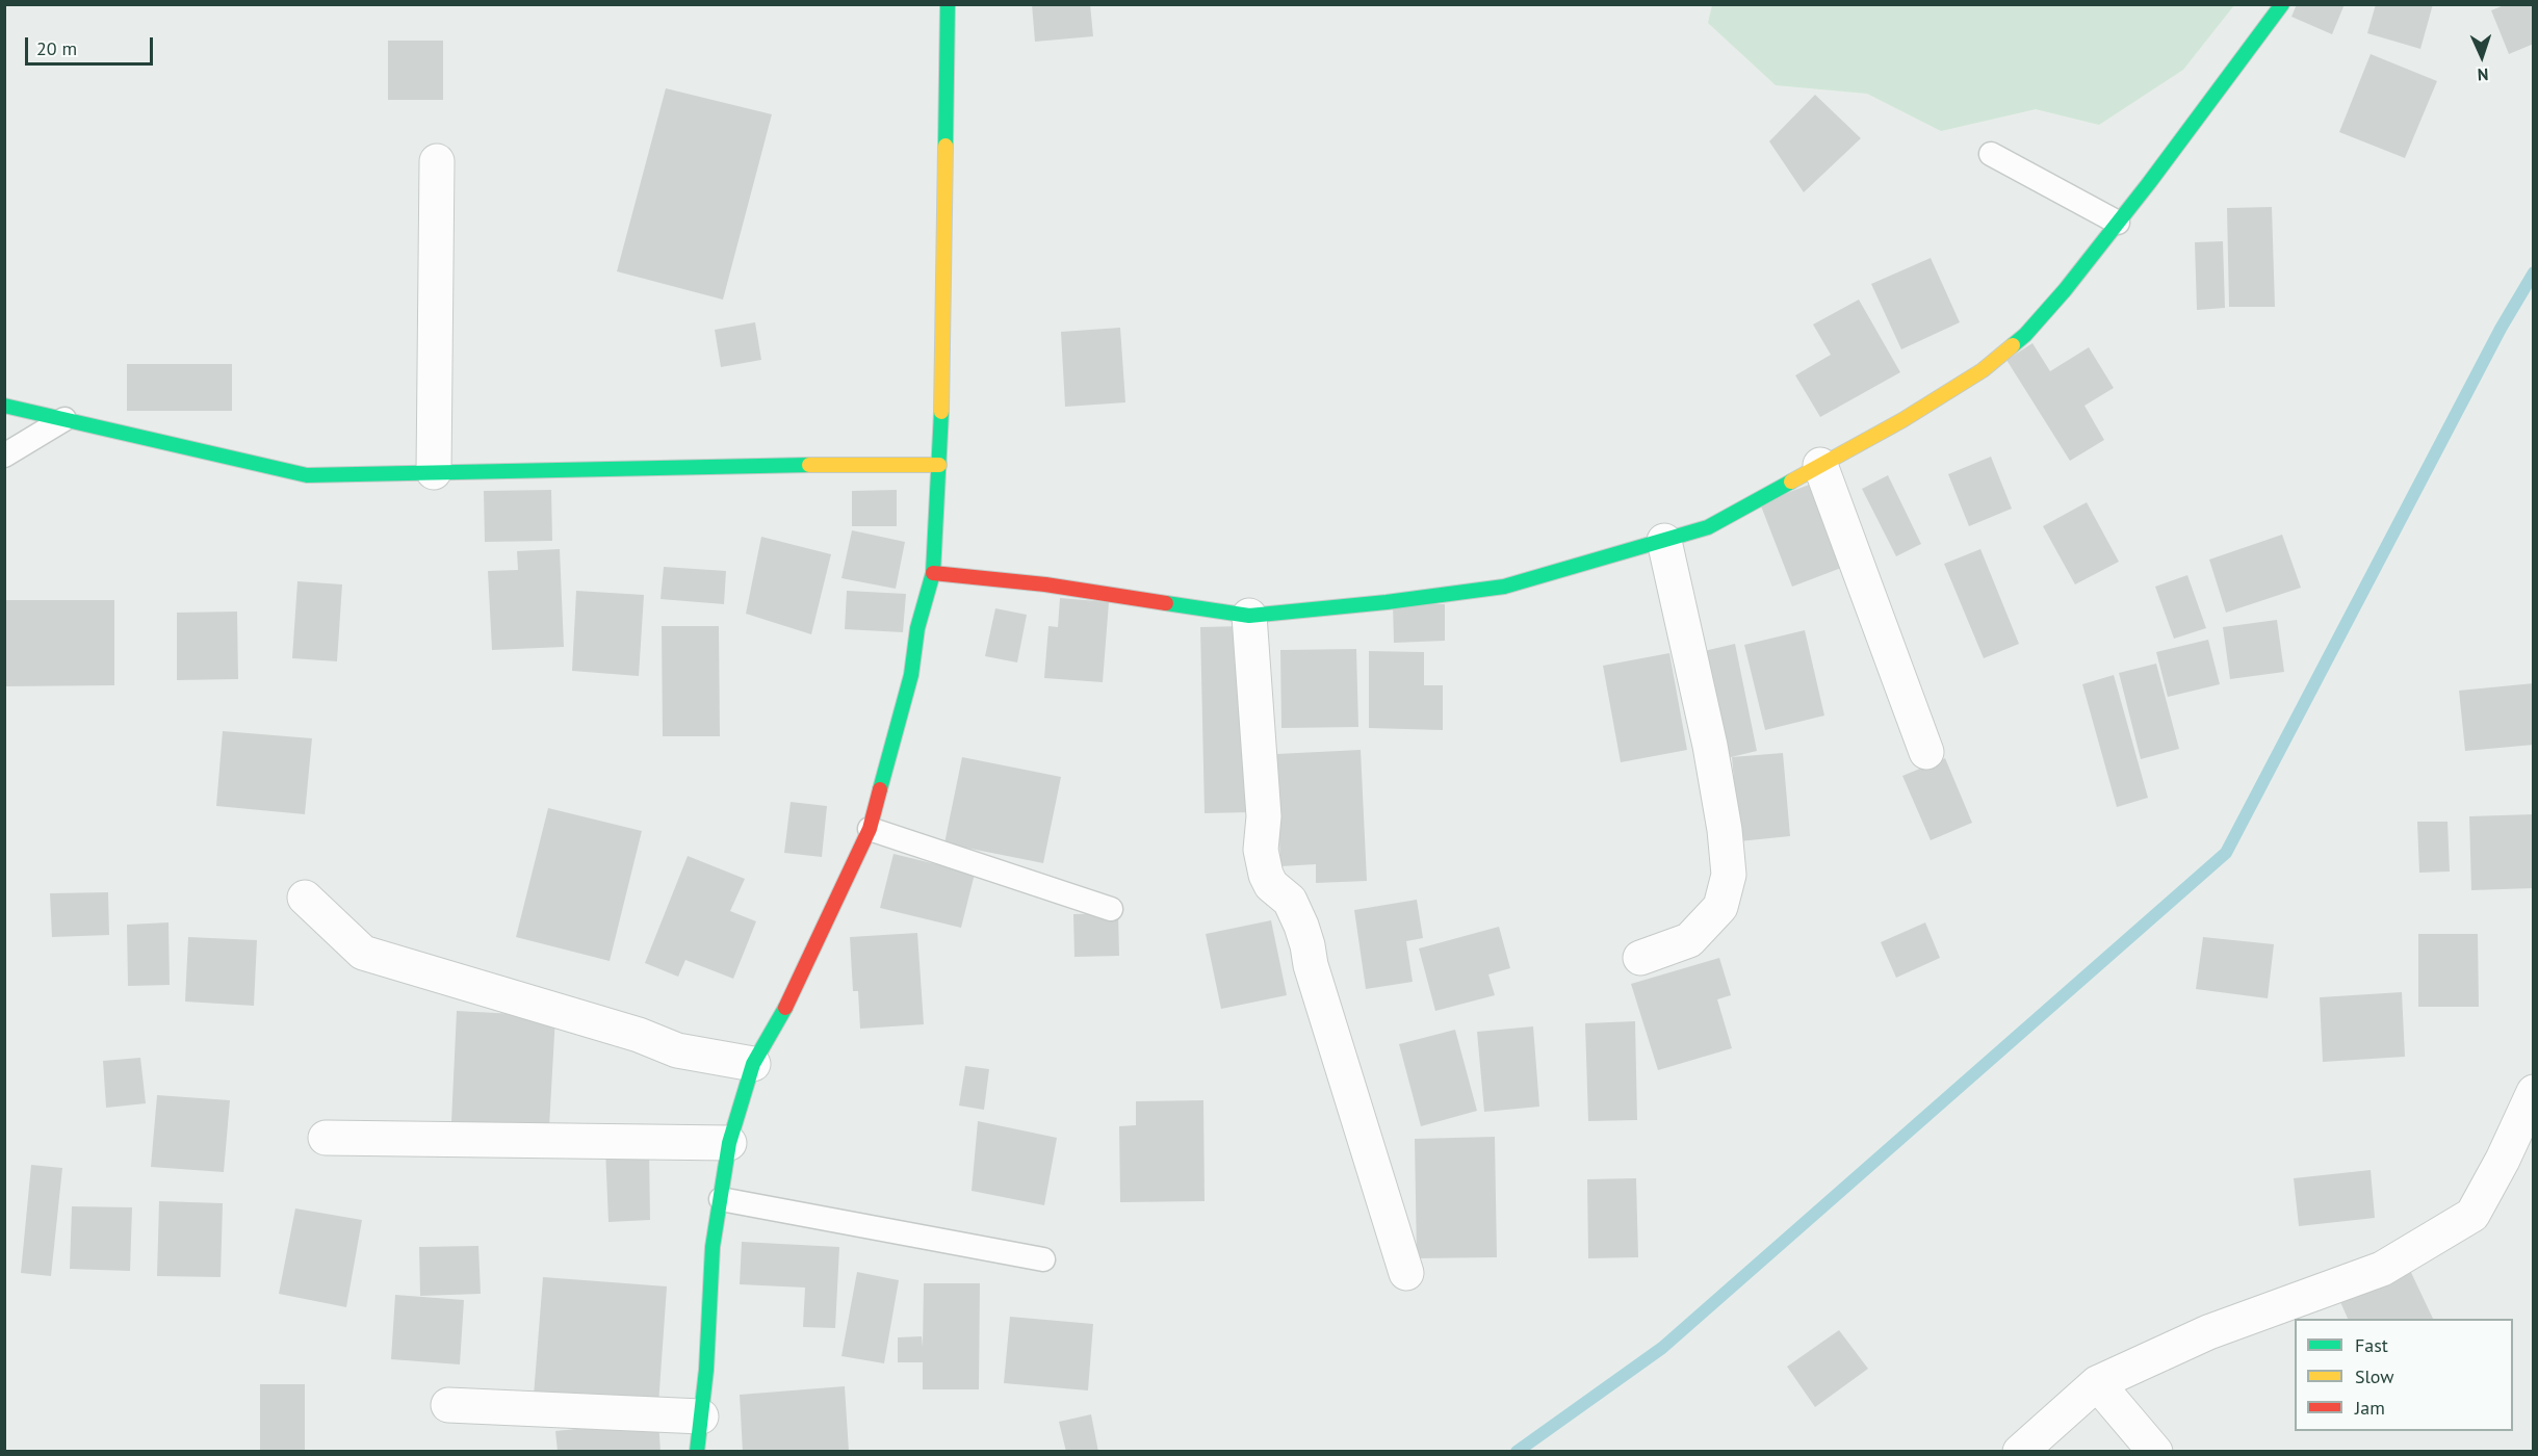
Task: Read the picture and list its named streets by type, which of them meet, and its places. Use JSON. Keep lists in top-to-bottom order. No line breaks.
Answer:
{"legend":["Fast","Slow","Jam"],"scale_bar":"20 m","north":"bottom"}
